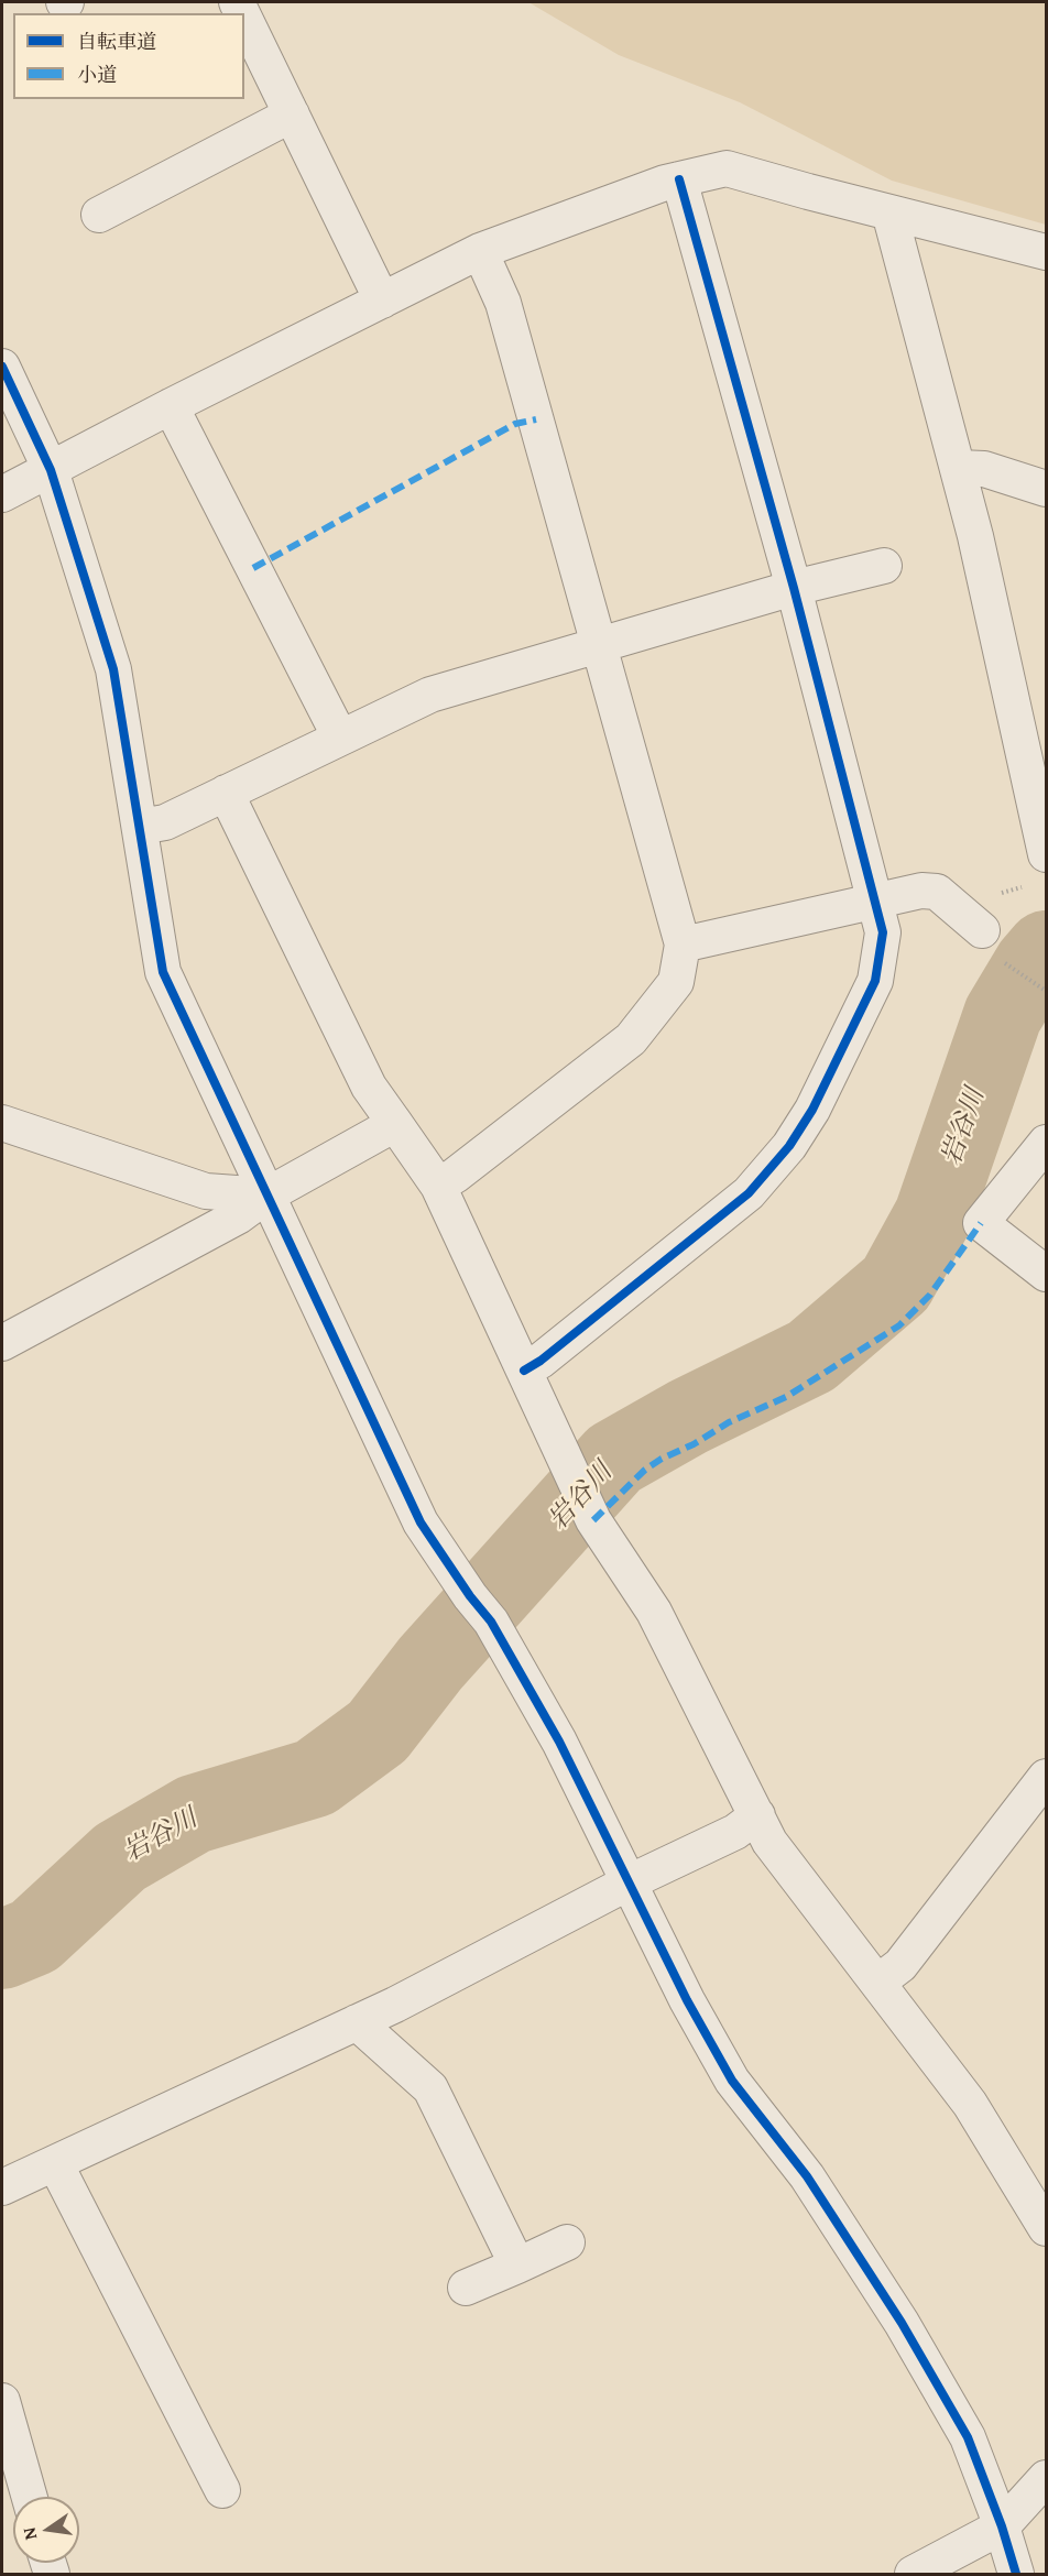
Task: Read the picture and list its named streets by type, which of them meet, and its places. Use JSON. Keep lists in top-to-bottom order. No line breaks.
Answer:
{"water":["岩谷川"],"legend":["自転車道","小道"],"north":"left"}
